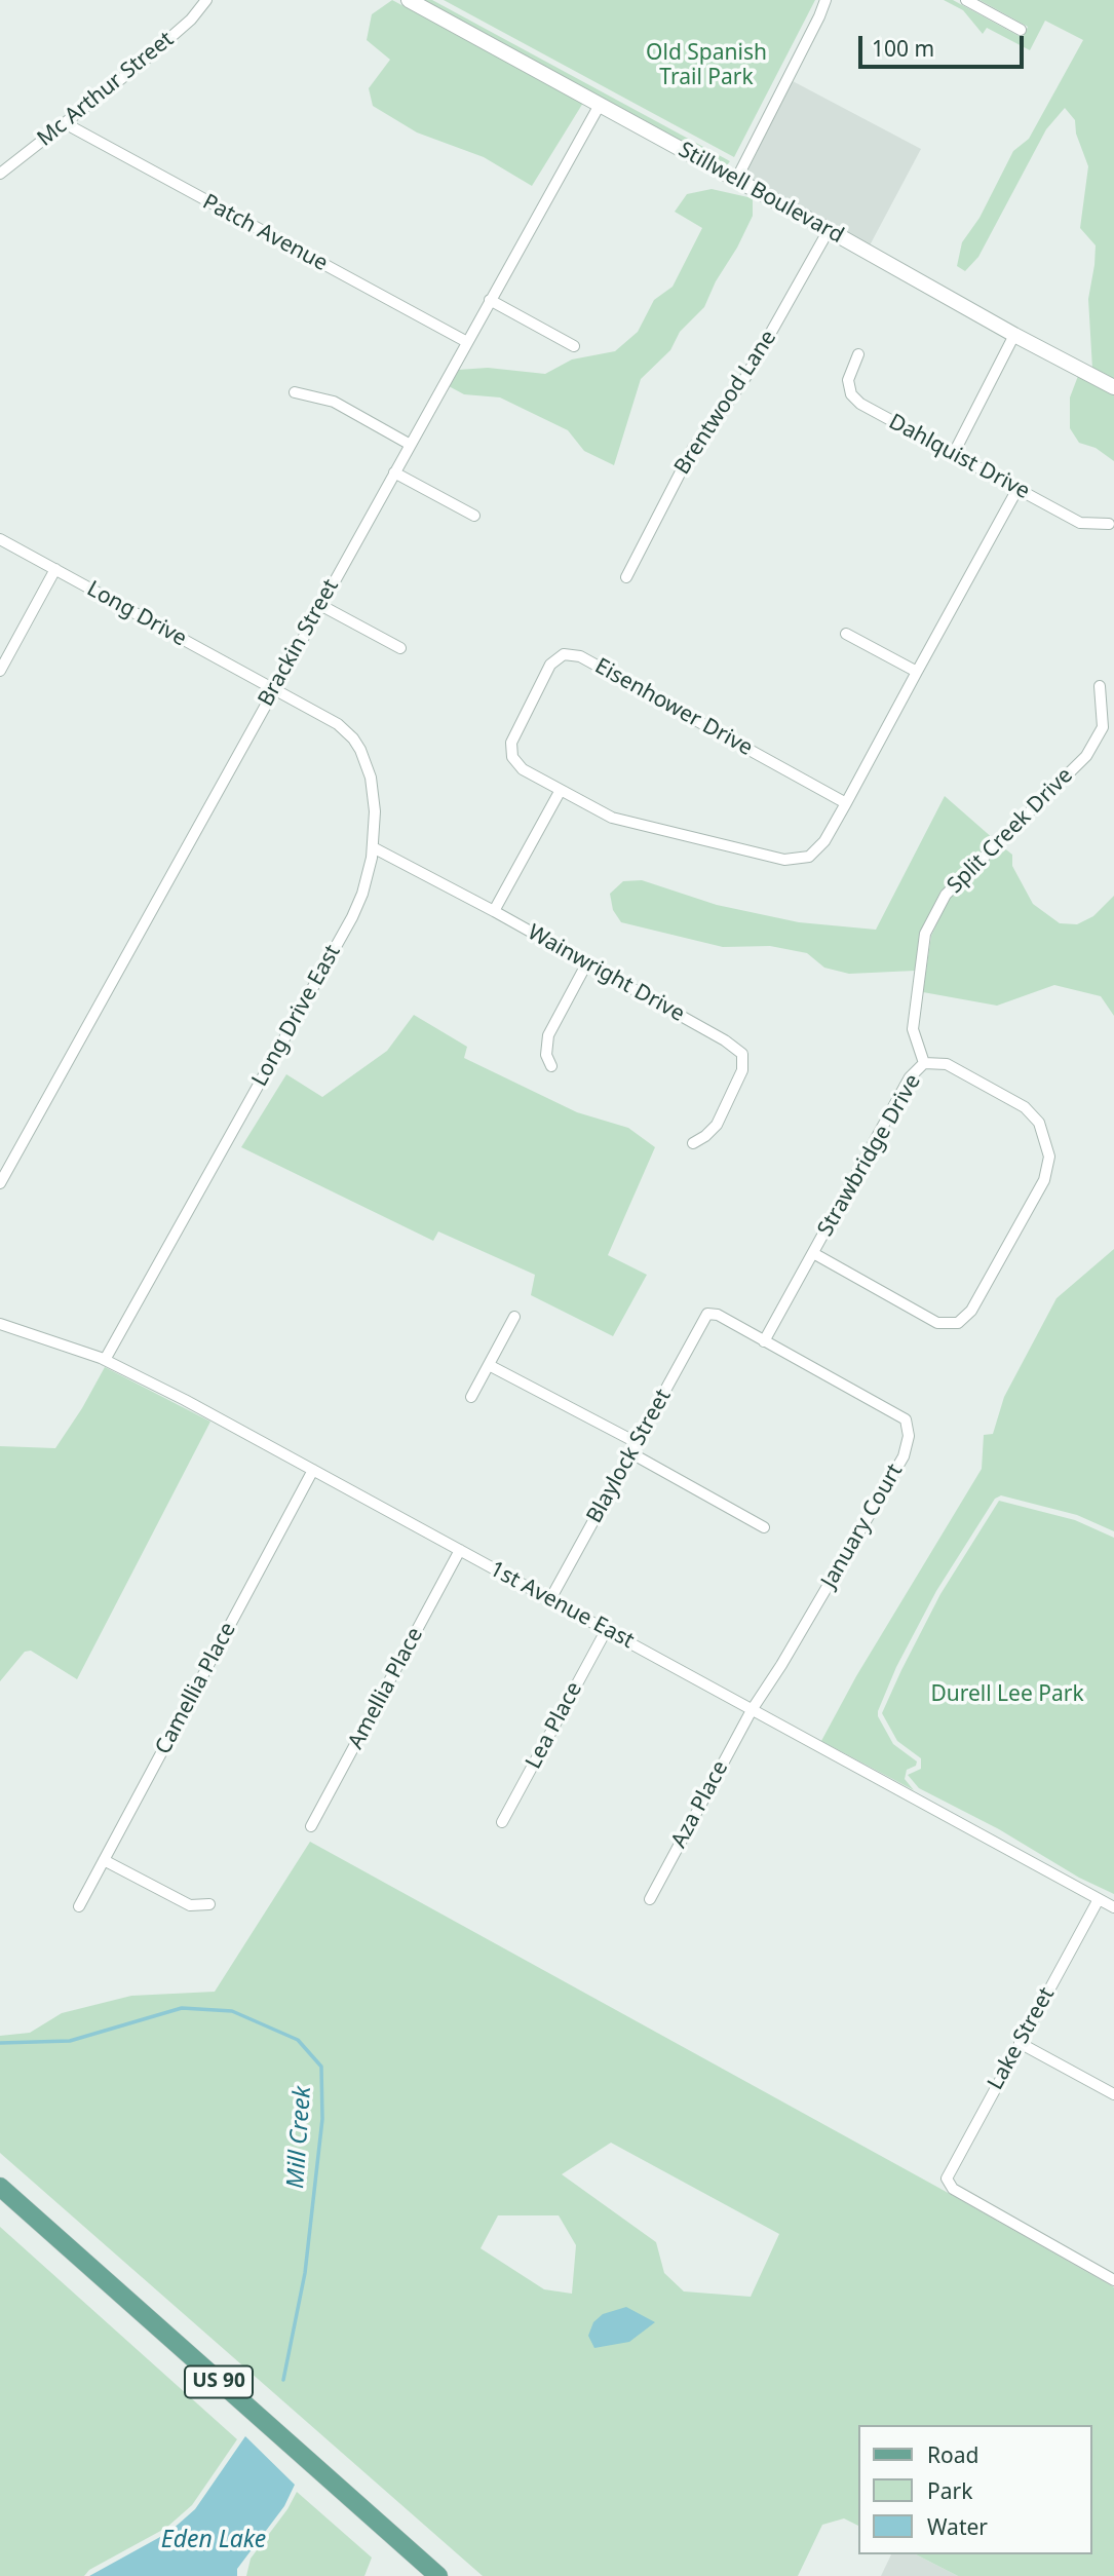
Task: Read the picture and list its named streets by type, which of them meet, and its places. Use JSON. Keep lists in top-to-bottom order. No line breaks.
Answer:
{"streets":{"main road":["US 90"],"street":["Mc Arthur Street","Stillwell Boulevard","Patch Avenue","Brentwood Lane","Dahlquist Drive","Long Drive","Brackin Street","Eisenhower Drive","Split Creek Drive","Wainwright Drive","Long Drive East","Strawbridge Drive","Blaylock Street","January Court","1st Avenue East","Camellia Place","Amellia Place","Lea Place","Aza Place","Lake Street"]},"crossings":[["Mc Arthur Street","Patch Avenue"],["Stillwell Boulevard","Brentwood Lane"],["Stillwell Boulevard","Brackin Street"],["Patch Avenue","Brackin Street"],["Dahlquist Drive","Eisenhower Drive"],["Long Drive","Brackin Street"],["Long Drive","Long Drive East"],["Brackin Street","Long Drive East"],["Split Creek Drive","Strawbridge Drive"],["Wainwright Drive","Long Drive East"],["Long Drive East","1st Avenue East"],["Strawbridge Drive","January Court"],["Blaylock Street","January Court"],["Blaylock Street","1st Avenue East"],["January Court","1st Avenue East"],["January Court","Aza Place"],["1st Avenue East","Camellia Place"],["1st Avenue East","Amellia Place"],["1st Avenue East","Lea Place"],["1st Avenue East","Aza Place"],["1st Avenue East","Lake Street"]],"water":["Mill Creek","Eden Lake"],"parks":["Old Spanish Trail Park","Durell Lee Park"],"legend":["Road","Park","Water"],"scale_bar":"100 m"}
